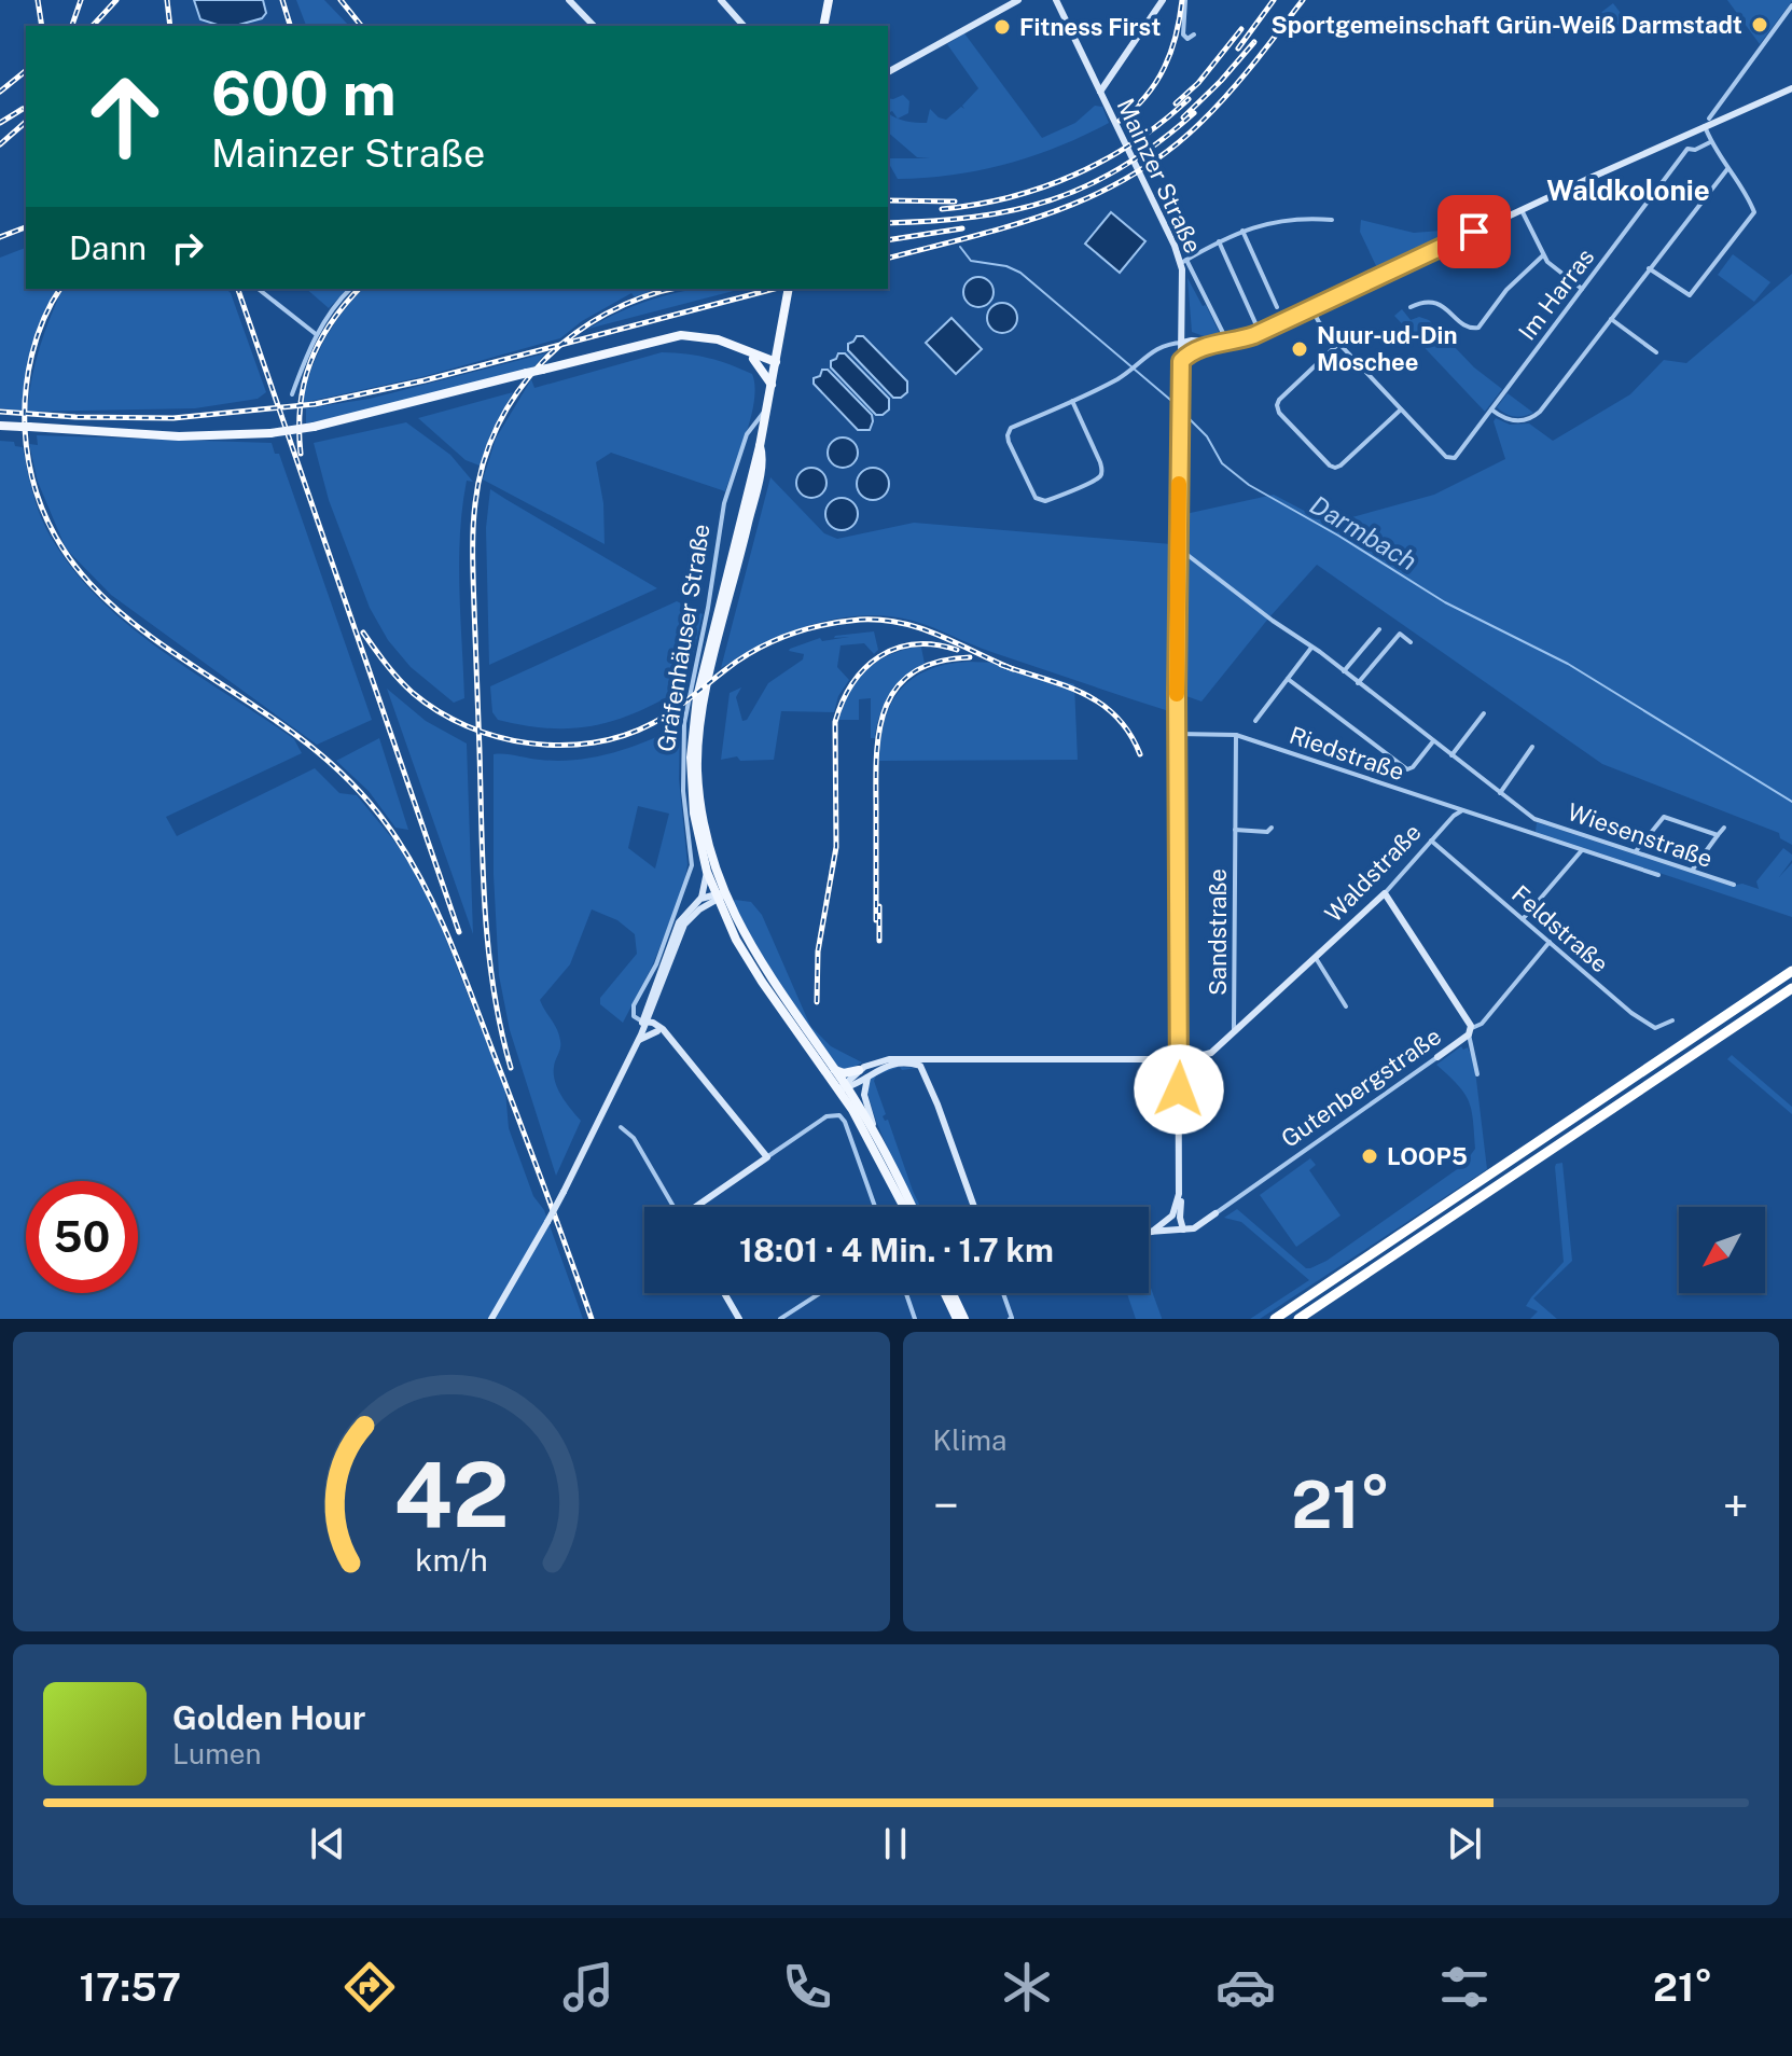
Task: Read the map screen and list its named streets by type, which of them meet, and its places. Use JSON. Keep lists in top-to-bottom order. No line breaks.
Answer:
{"streets":{"main road":["Mainzer Straße","Waldstraße","Gutenbergstraße"],"street":["Im Harras","Gräfenhäuser Straße","Riedstraße","Wiesenstraße","Feldstraße","Sandstraße"]},"crossings":[["Mainzer Straße","Wiesenstraße"],["Mainzer Straße","Gutenbergstraße"],["Riedstraße","Wiesenstraße"],["Riedstraße","Waldstraße"],["Riedstraße","Sandstraße"],["Waldstraße","Feldstraße"],["Waldstraße","Sandstraße"],["Feldstraße","Gutenbergstraße"]],"districts":["Waldkolonie"],"water":["Darmbach"],"places":["Sportgemeinschaft Grün-Weiß Darmstadt","Fitness First","Nuur-ud-Din Moschee","LOOP5"],"north":"bottom left","page":{"turn":["600 m","Mainzer Straße"],"then":"Dann","limit":"50","trip":"18:01 · 4 Min. · 1.7 km","tile":"Klima","heat":["−","21°","+"],"song":["Golden Hour","Lumen"],"tabs":["17:57","21°"],"gauge":["42","km/h"]}}
